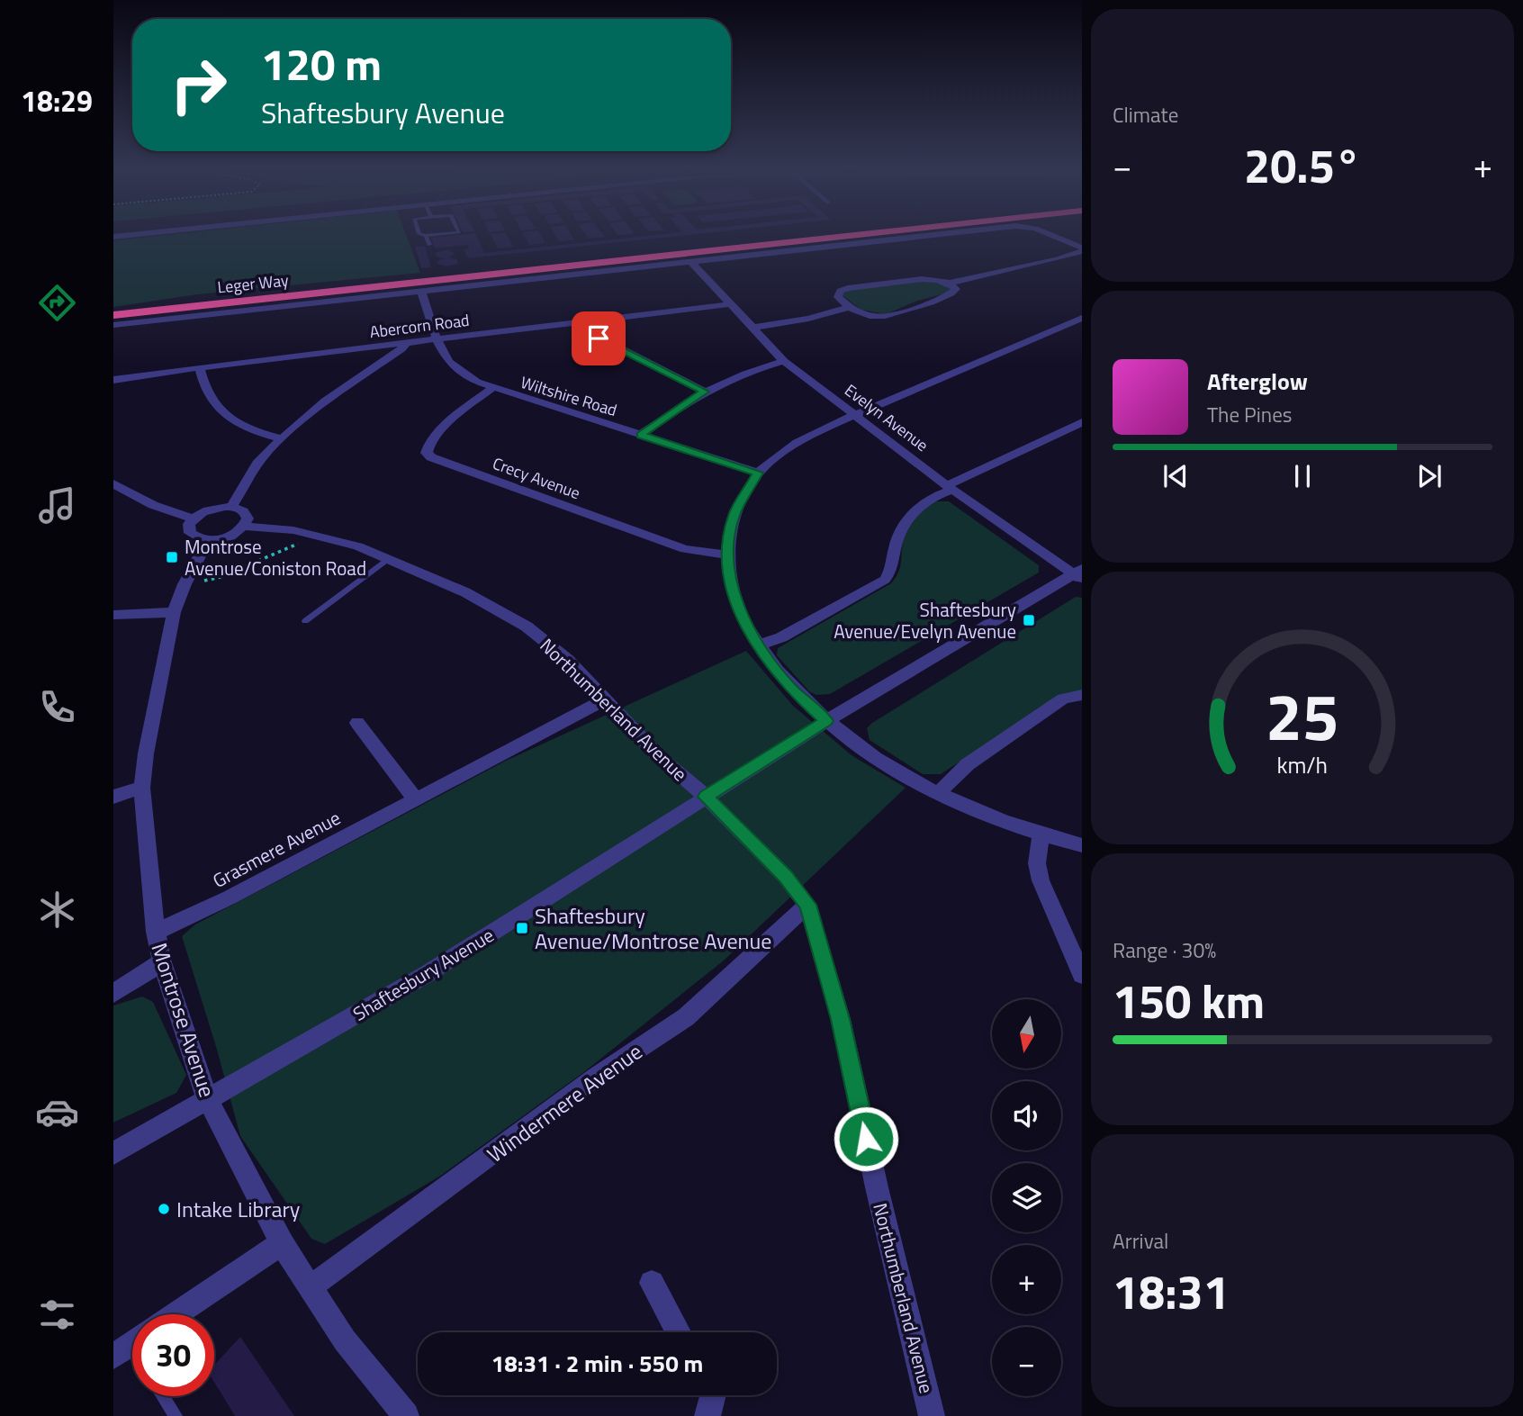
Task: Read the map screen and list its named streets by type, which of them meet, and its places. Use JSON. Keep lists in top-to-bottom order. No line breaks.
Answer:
{"streets":{"highway":["Leger Way"],"street":["Abercorn Road","Wiltshire Road","Evelyn Avenue","Crecy Avenue","Northumberland Avenue","Grasmere Avenue","Shaftesbury Avenue","Montrose Avenue","Windermere Avenue"]},"crossings":[["Abercorn Road","Wiltshire Road"],["Abercorn Road","Evelyn Avenue"],["Wiltshire Road","Crecy Avenue"],["Evelyn Avenue","Shaftesbury Avenue"],["Northumberland Avenue","Grasmere Avenue"],["Northumberland Avenue","Shaftesbury Avenue"],["Northumberland Avenue","Windermere Avenue"],["Grasmere Avenue","Montrose Avenue"],["Shaftesbury Avenue","Montrose Avenue"],["Montrose Avenue","Windermere Avenue"]],"places":{"transit":["Montrose Avenue/Coniston Road","Shaftesbury Avenue/Evelyn Avenue","Shaftesbury Avenue/Montrose Avenue"],"other":["Intake Library"]},"north":"bottom","page":{"tabs":"18:29","tile":["Climate",["Range · 30%","150 km"],["Arrival","18:31"]],"turn":["120 m","Shaftesbury Avenue"],"heat":["−","20.5°","+"],"song":["Afterglow","The Pines"],"map_buttons":["+","−"],"limit":"30","trip":"18:31 · 2 min · 550 m","gauge":["25","km/h"]}}
